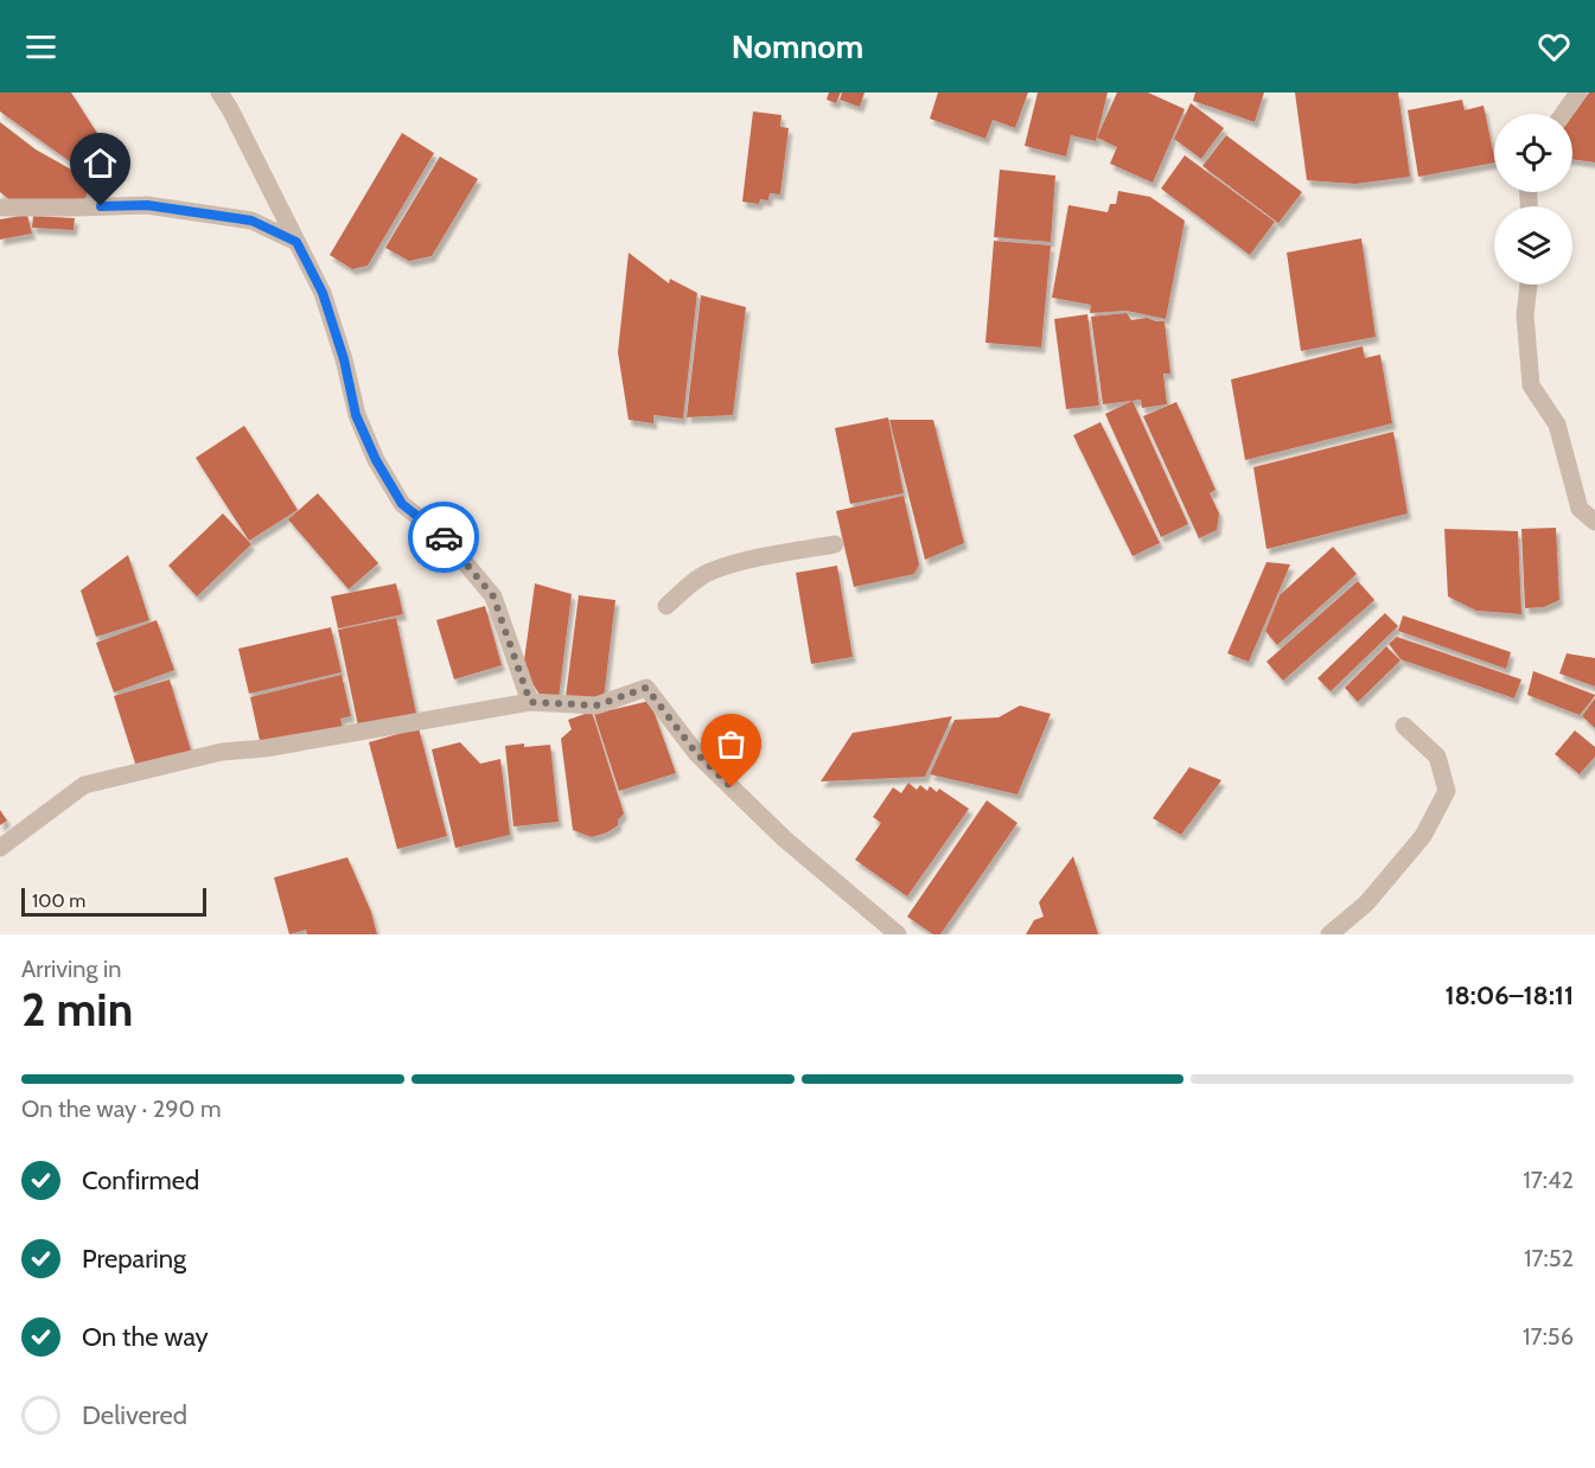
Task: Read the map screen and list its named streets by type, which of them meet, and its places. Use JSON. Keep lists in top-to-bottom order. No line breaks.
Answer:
{"scale_bar":"100 m","page":{"header":"Nomnom","scale":"100 m","heading":["2 min","Arriving in","18:06–18:11"],"bar":"On the way · 290 m","list":[["Confirmed","17:42"],["Preparing","17:52"],["On the way","17:56"],"Delivered"]}}
